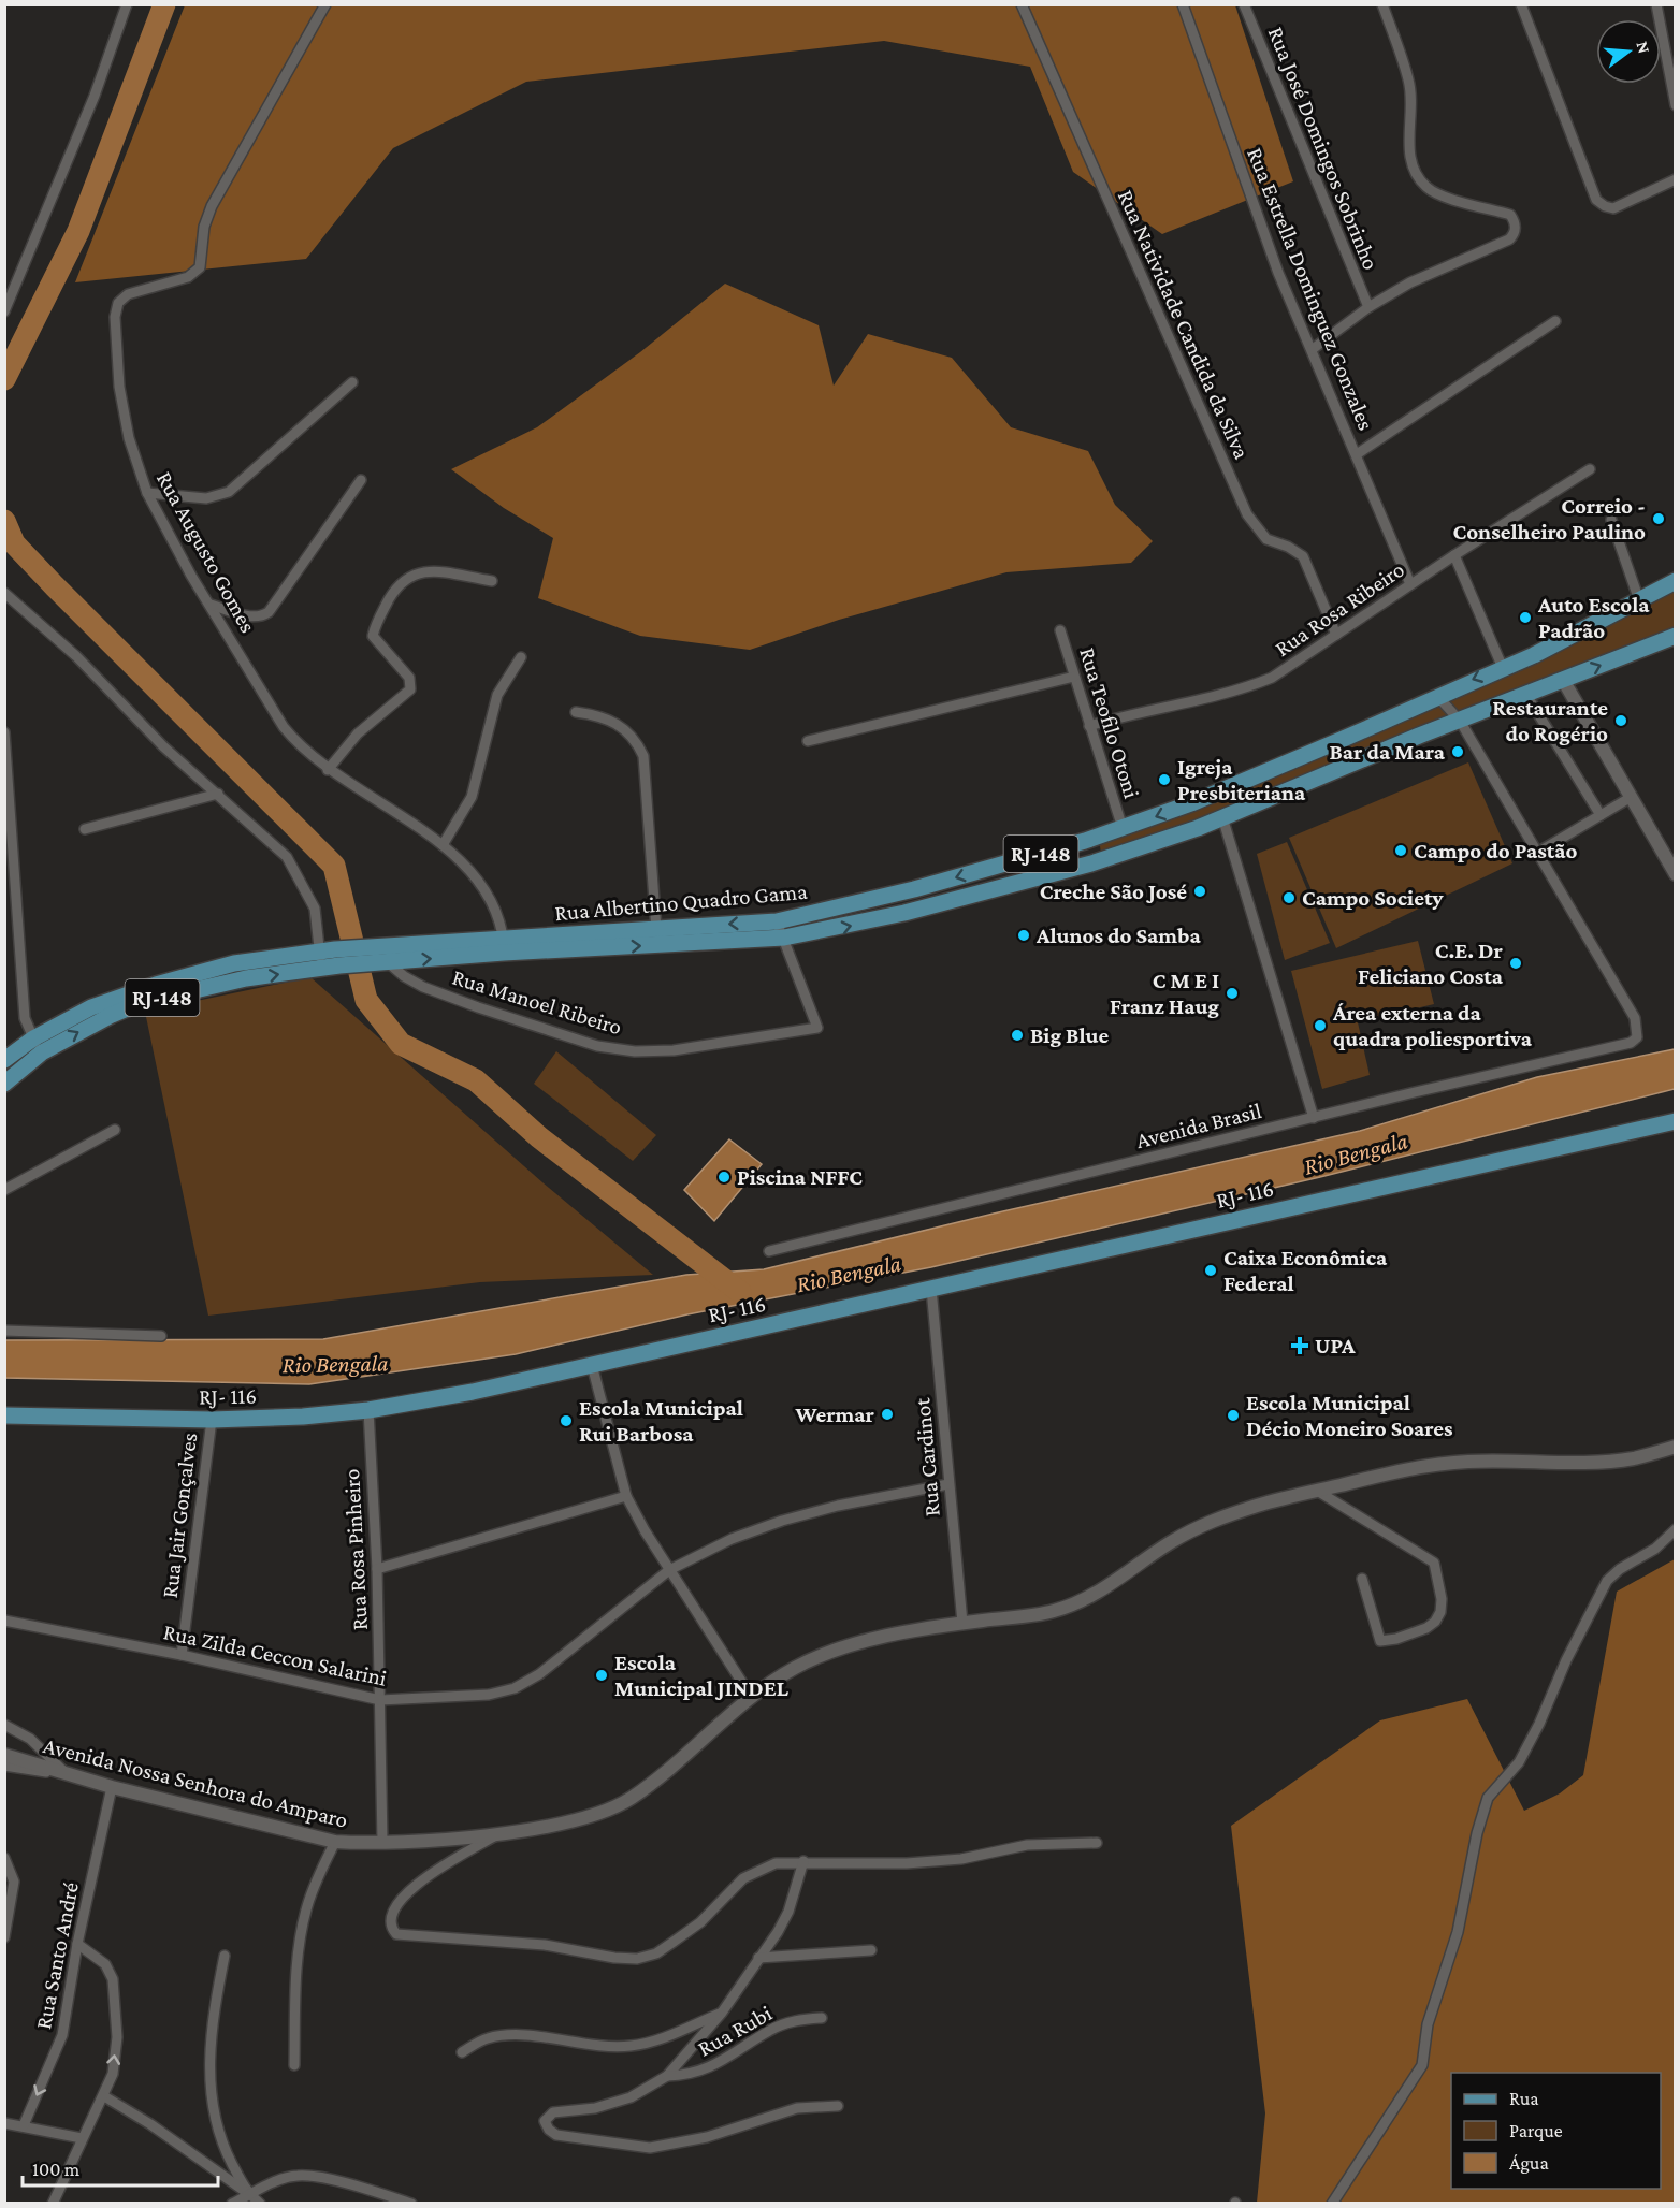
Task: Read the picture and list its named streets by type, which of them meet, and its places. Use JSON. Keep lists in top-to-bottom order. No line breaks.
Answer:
{"streets":{"main road":["RJ-148","Rua Albertino Quadro Gama","RJ- 116"],"street":["Rua José Domingos Sobrinho","Rua Estrella Dominguez Gonzales","Rua Natividade Candida da Silva","Rua Augusto Gomes","Rua Rosa Ribeiro","Rua Teofilo Otoni","Rua Manoel Ribeiro","Avenida Brasil","Rua Cardinot","Rua Jair Gonçalves","Rua Rosa Pinheiro","Rua Zilda Ceccon Salarini","Avenida Nossa Senhora do Amparo","Rua Santo André","Rua Rubi"]},"crossings":[["Rua Estrella Dominguez Gonzales","Rua Rosa Ribeiro"],["Rua Natividade Candida da Silva","Rua Rosa Ribeiro"],["Rua Augusto Gomes","Rua Albertino Quadro Gama"],["Rua Rosa Ribeiro","Rua Teofilo Otoni"],["Rua Teofilo Otoni","Rua Albertino Quadro Gama"],["RJ-148","Rua Albertino Quadro Gama"],["Rua Albertino Quadro Gama","Rua Manoel Ribeiro"],["RJ- 116","Rua Cardinot"],["RJ- 116","Rua Jair Gonçalves"],["RJ- 116","Rua Rosa Pinheiro"],["Rua Cardinot","Rua Zilda Ceccon Salarini"],["Rua Cardinot","Avenida Nossa Senhora do Amparo"],["Rua Jair Gonçalves","Rua Zilda Ceccon Salarini"],["Rua Rosa Pinheiro","Rua Zilda Ceccon Salarini"],["Rua Rosa Pinheiro","Avenida Nossa Senhora do Amparo"],["Avenida Nossa Senhora do Amparo","Rua Santo André"]],"water":["Rio Bengala"],"places":{"other":["Correio - Conselheiro Paulino","Auto Escola Padrão","Restaurante do Rogério","Bar da Mara","Igreja Presbiteriana","Campo do Pastão","Creche São José","Campo Society","Alunos do Samba","C.E. Dr Feliciano Costa","C M E I Franz Haug","Área externa da quadra poliesportiva","Big Blue","Piscina NFFC","Caixa Econômica Federal","Wermar","Escola Municipal Décio Moneiro Soares","Escola Municipal Rui Barbosa","Escola Municipal JINDEL"],"health":["UPA"]},"legend":["Rua","Parque","Água"],"scale_bar":"100 m","north":"right"}
